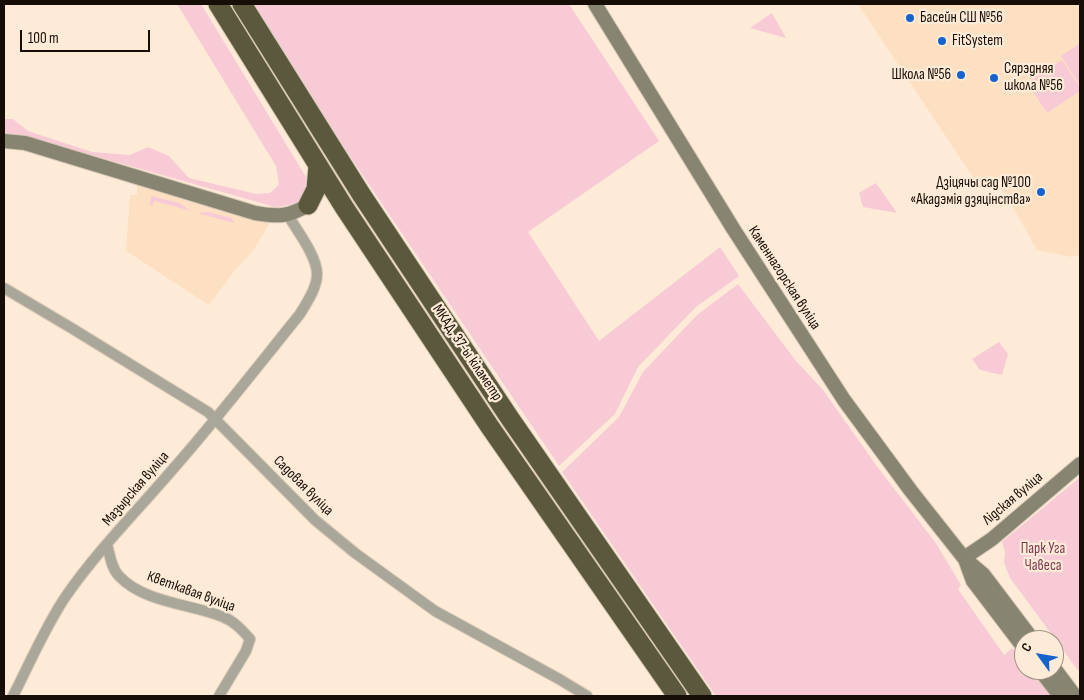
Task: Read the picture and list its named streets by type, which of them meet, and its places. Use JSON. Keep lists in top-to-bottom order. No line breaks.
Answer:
{"streets":{"highway":["МКАД, 37-ы кіламетр"],"main road":["Каменнагорская вуліца","Лідская вуліца"],"street":["Садовая вуліца","Мазырская вуліца","Кветкавая вуліца"]},"crossings":[["Каменнагорская вуліца","Лідская вуліца"],["Садовая вуліца","Мазырская вуліца"],["Мазырская вуліца","Кветкавая вуліца"]],"parks":["Парк Уга Чавеса"],"places":["Басейн СШ №56","FitSystem","Школа №56","Сярэдняя школа №56","Дзіцячы сад №100 «Акадэмія дзяцінства»"],"scale_bar":"100 m","north":"top left"}
